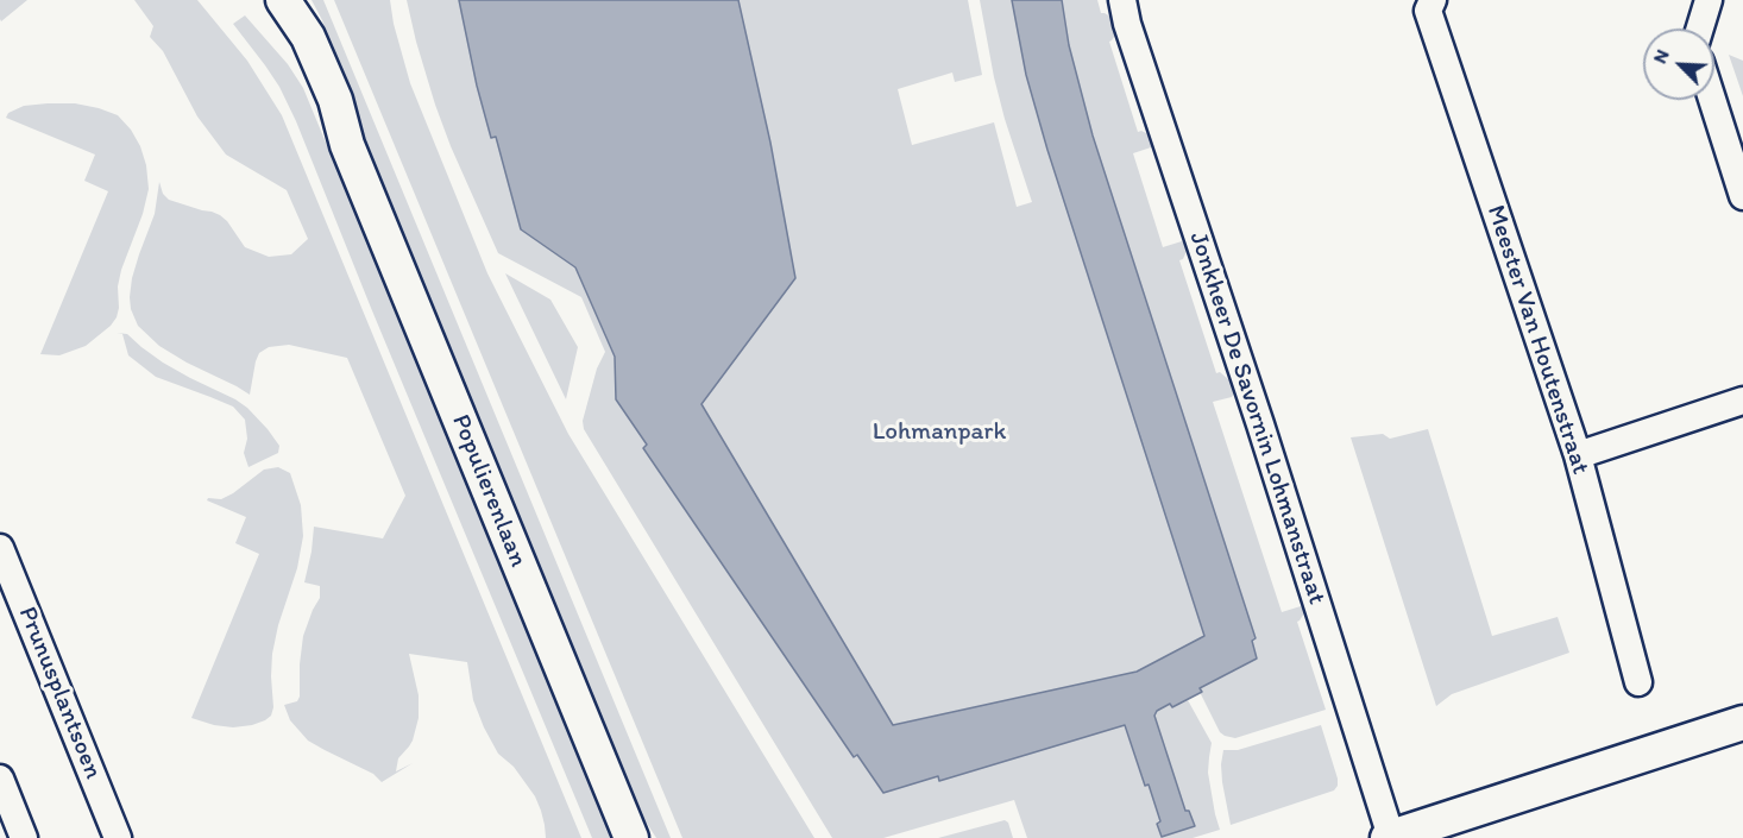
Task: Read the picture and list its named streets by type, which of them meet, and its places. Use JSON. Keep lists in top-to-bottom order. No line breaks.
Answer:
{"streets":{"street":["Meester Van Houtenstraat","Jonkheer De Savornin Lohmanstraat","Populierenlaan","Prunusplantsoen"]},"parks":["Lohmanpark"],"north":"top left"}
